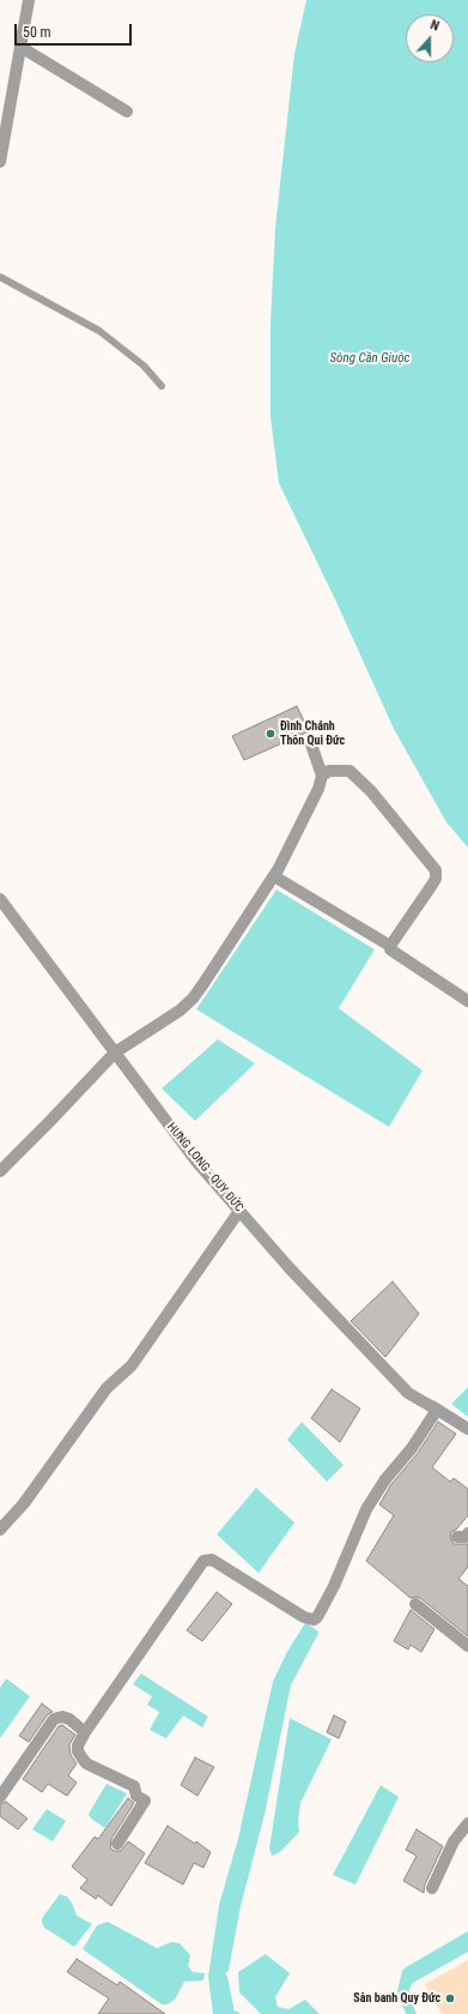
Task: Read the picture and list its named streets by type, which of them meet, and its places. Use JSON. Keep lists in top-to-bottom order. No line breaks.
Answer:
{"streets":{"street":["HƯNG LONG - QUY ĐỨC"]},"water":["Sông Cần Giuộc"],"places":["Đình Chánh Thôn Qui Đức","Sân banh Quy Đức"],"scale_bar":"50 m","north":"top"}
